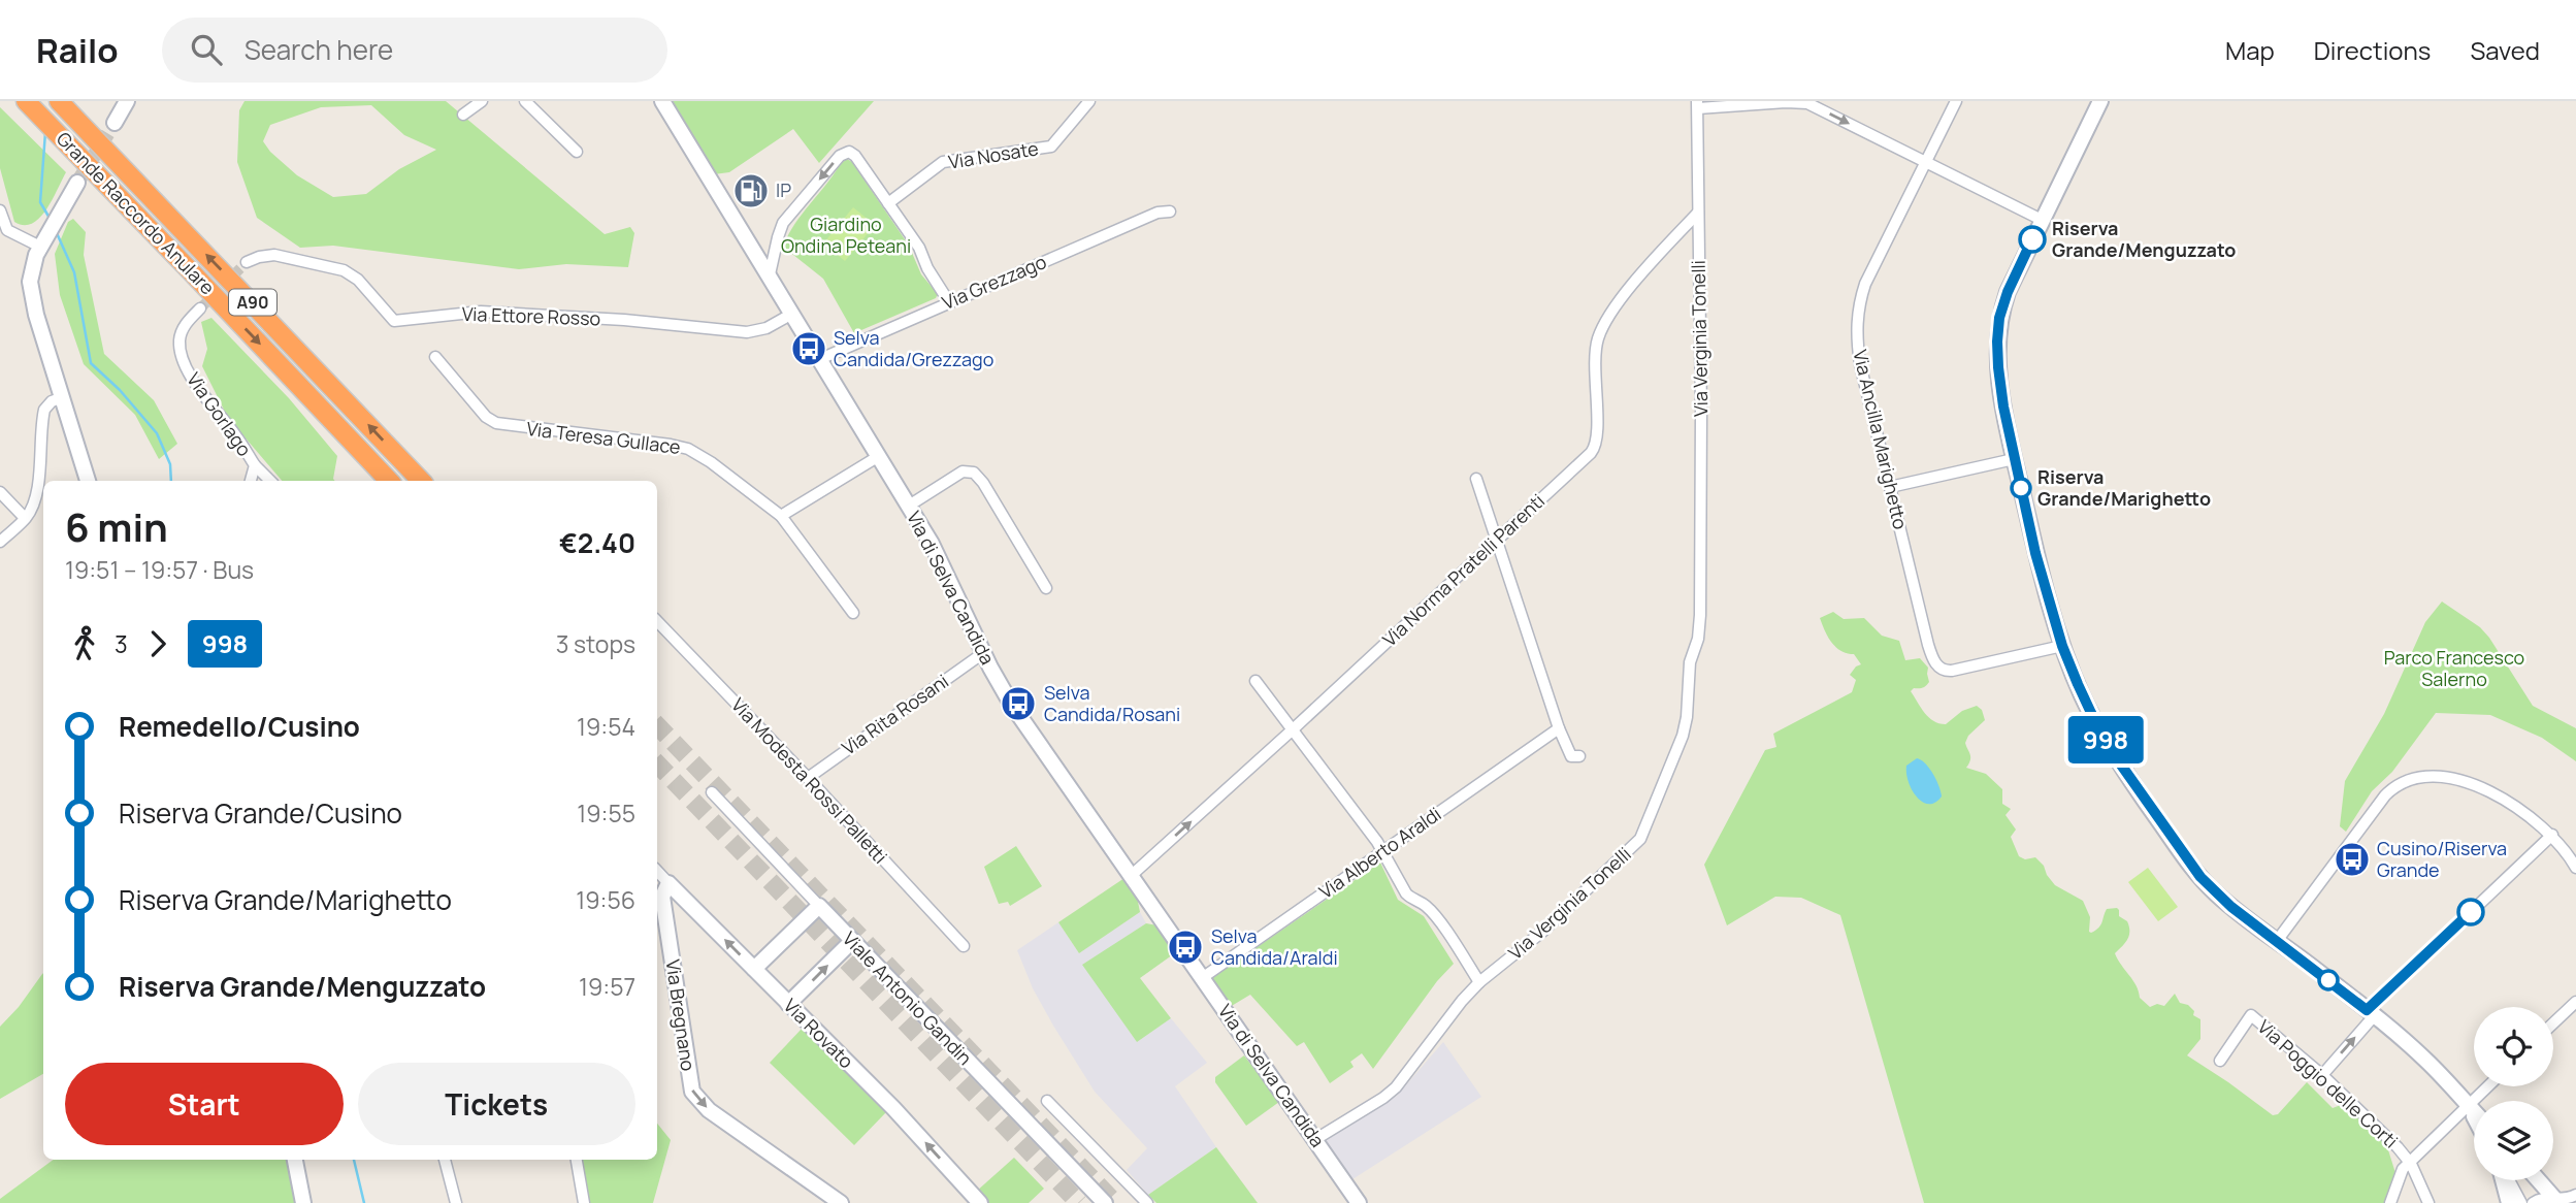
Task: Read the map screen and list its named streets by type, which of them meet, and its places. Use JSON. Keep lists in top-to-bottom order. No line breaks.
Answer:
{"streets":{"highway":["Grande Raccordo Anulare","A90"],"street":["Via Nosate","Via Grezzago","Via Ettore Rosso","Via Verginia Tonelli","Via Gorlago","Via Teresa Gullace","Via Ancilla Marighetto","Via Norma Pratelli Parenti","Via di Selva Candida","Via Rita Rosani","Via Modesta Rossi Palletti","Via Alberto Araldi","Viale Antonio Gandin","Via Bregnano","Via Rovato","Via Poggio delle Corti"]},"crossings":[["Via Grezzago","Via di Selva Candida"],["Via Ettore Rosso","Via di Selva Candida"],["Via Verginia Tonelli","Via Norma Pratelli Parenti"],["Via Verginia Tonelli","Via di Selva Candida"],["Via Norma Pratelli Parenti","Via di Selva Candida"],["Via di Selva Candida","Via Rita Rosani"],["Via di Selva Candida","Via Alberto Araldi"],["Via Rita Rosani","Via Modesta Rossi Palletti"],["Via Bregnano","Via Rovato"]],"one_way":["Via Bregnano","Via Rovato"],"parks":["Giardino Ondina Peteani","Parco Francesco Salerno"],"places":{"fuel station":["IP"],"other":["Riserva Grande/Menguzzato","Riserva Grande/Marighetto"],"bus stop":["Selva Candida/Grezzago","Selva Candida/Rosani","Cusino/Riserva Grande","Selva Candida/Araldi"]},"lines":["bus line 998"],"page":{"header":"Railo","search":"Search here","nav":["Map","Directions","Saved"],"on_map":"998","heading":["6 min","19:51 – 19:57 · Bus","€2.40"],"legs":["3","998","3 stops"],"list":[{"name":"Remedello/Cusino","value":"19:54"},{"name":"Riserva Grande/Cusino","value":"19:55"},{"name":"Riserva Grande/Marighetto","value":"19:56"},{"name":"Riserva Grande/Menguzzato","value":"19:57"}],"buttons":["Start","Tickets"]}}
